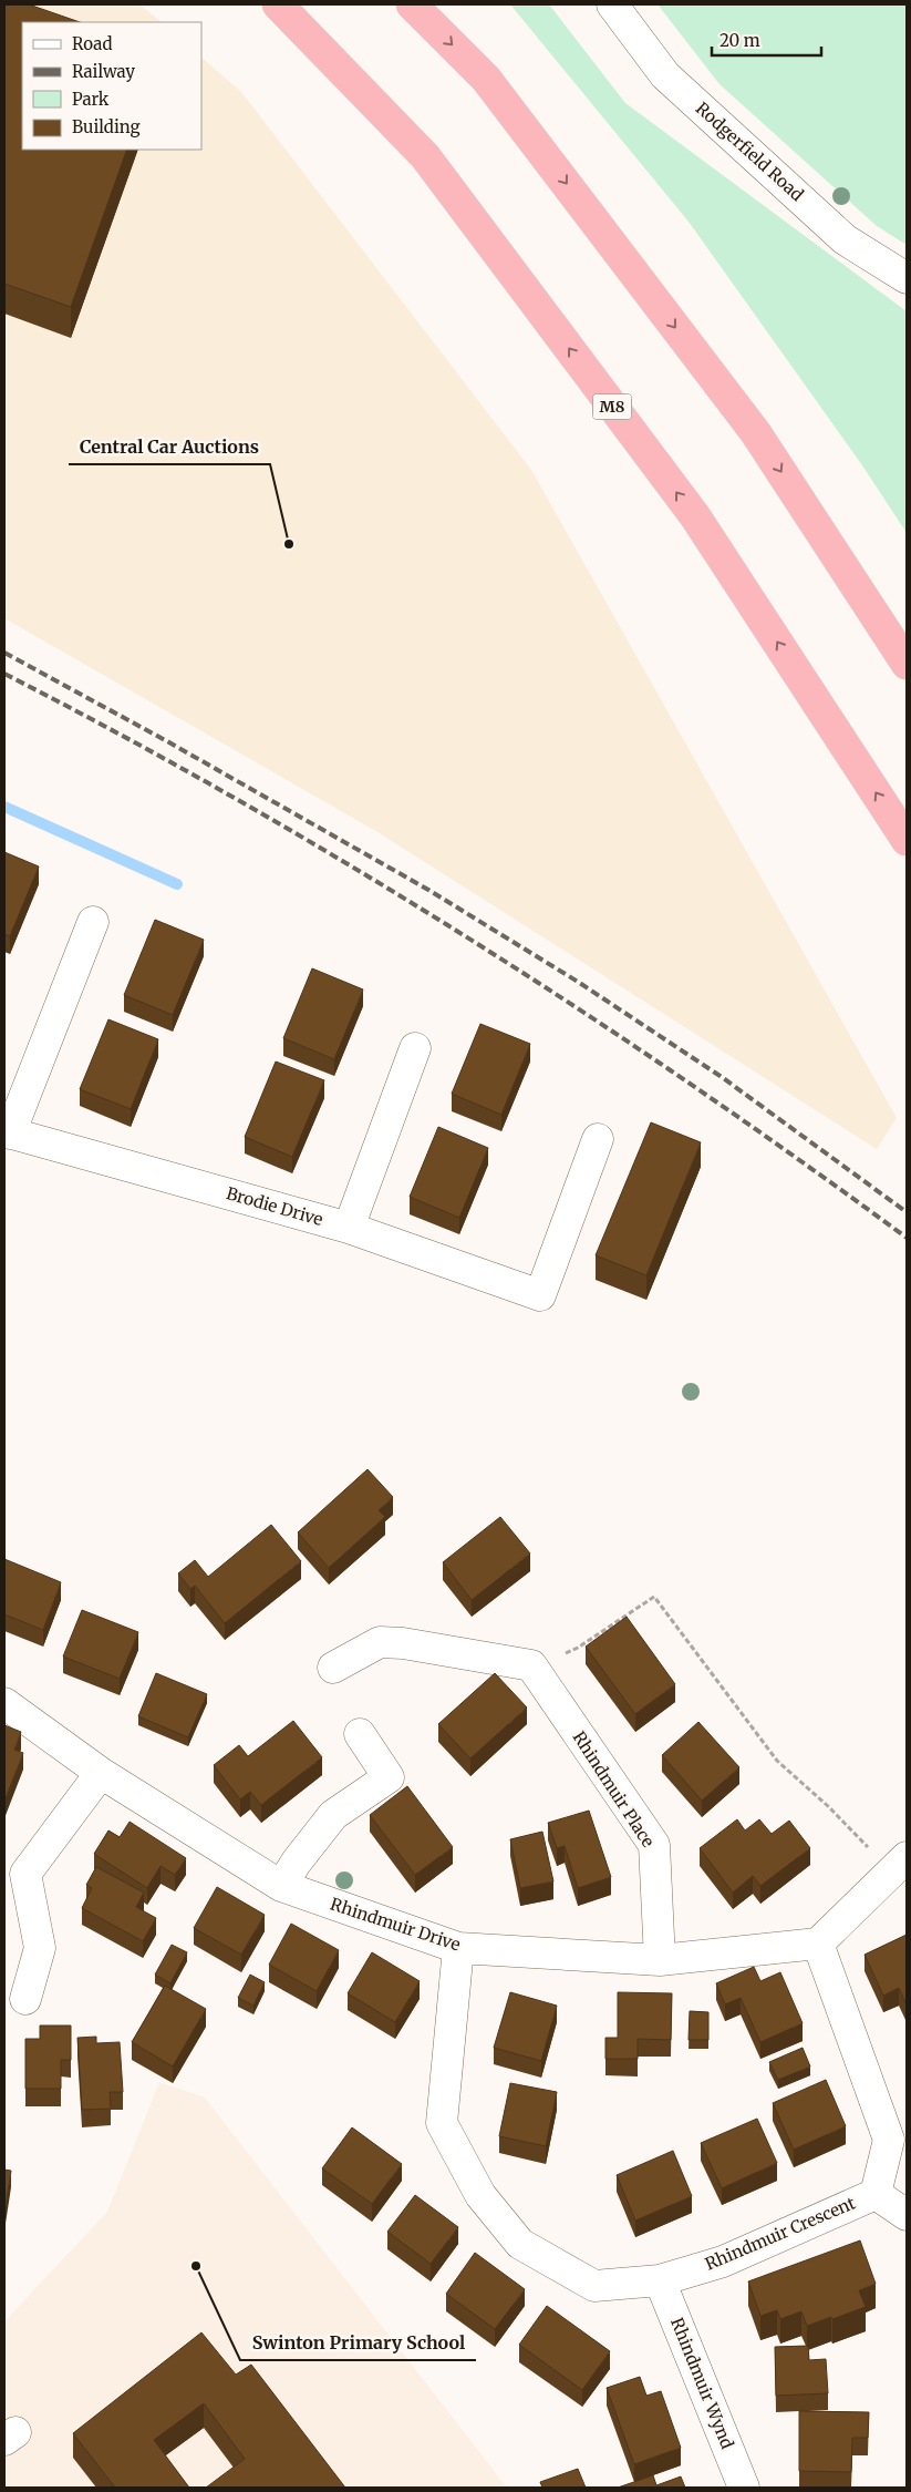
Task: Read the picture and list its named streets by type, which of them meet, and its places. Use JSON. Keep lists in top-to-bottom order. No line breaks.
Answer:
{"streets":{"highway":["M8"],"street":["Rodgerfield Road","Brodie Drive","Rhindmuir Place","Rhindmuir Drive","Rhindmuir Crescent","Rhindmuir Wynd"]},"crossings":[["Rhindmuir Place","Rhindmuir Drive"],["Rhindmuir Drive","Rhindmuir Crescent"],["Rhindmuir Crescent","Rhindmuir Wynd"]],"places":["Central Car Auctions","Swinton Primary School"],"legend":["Road","Railway","Park","Building"],"scale_bar":"20 m"}
